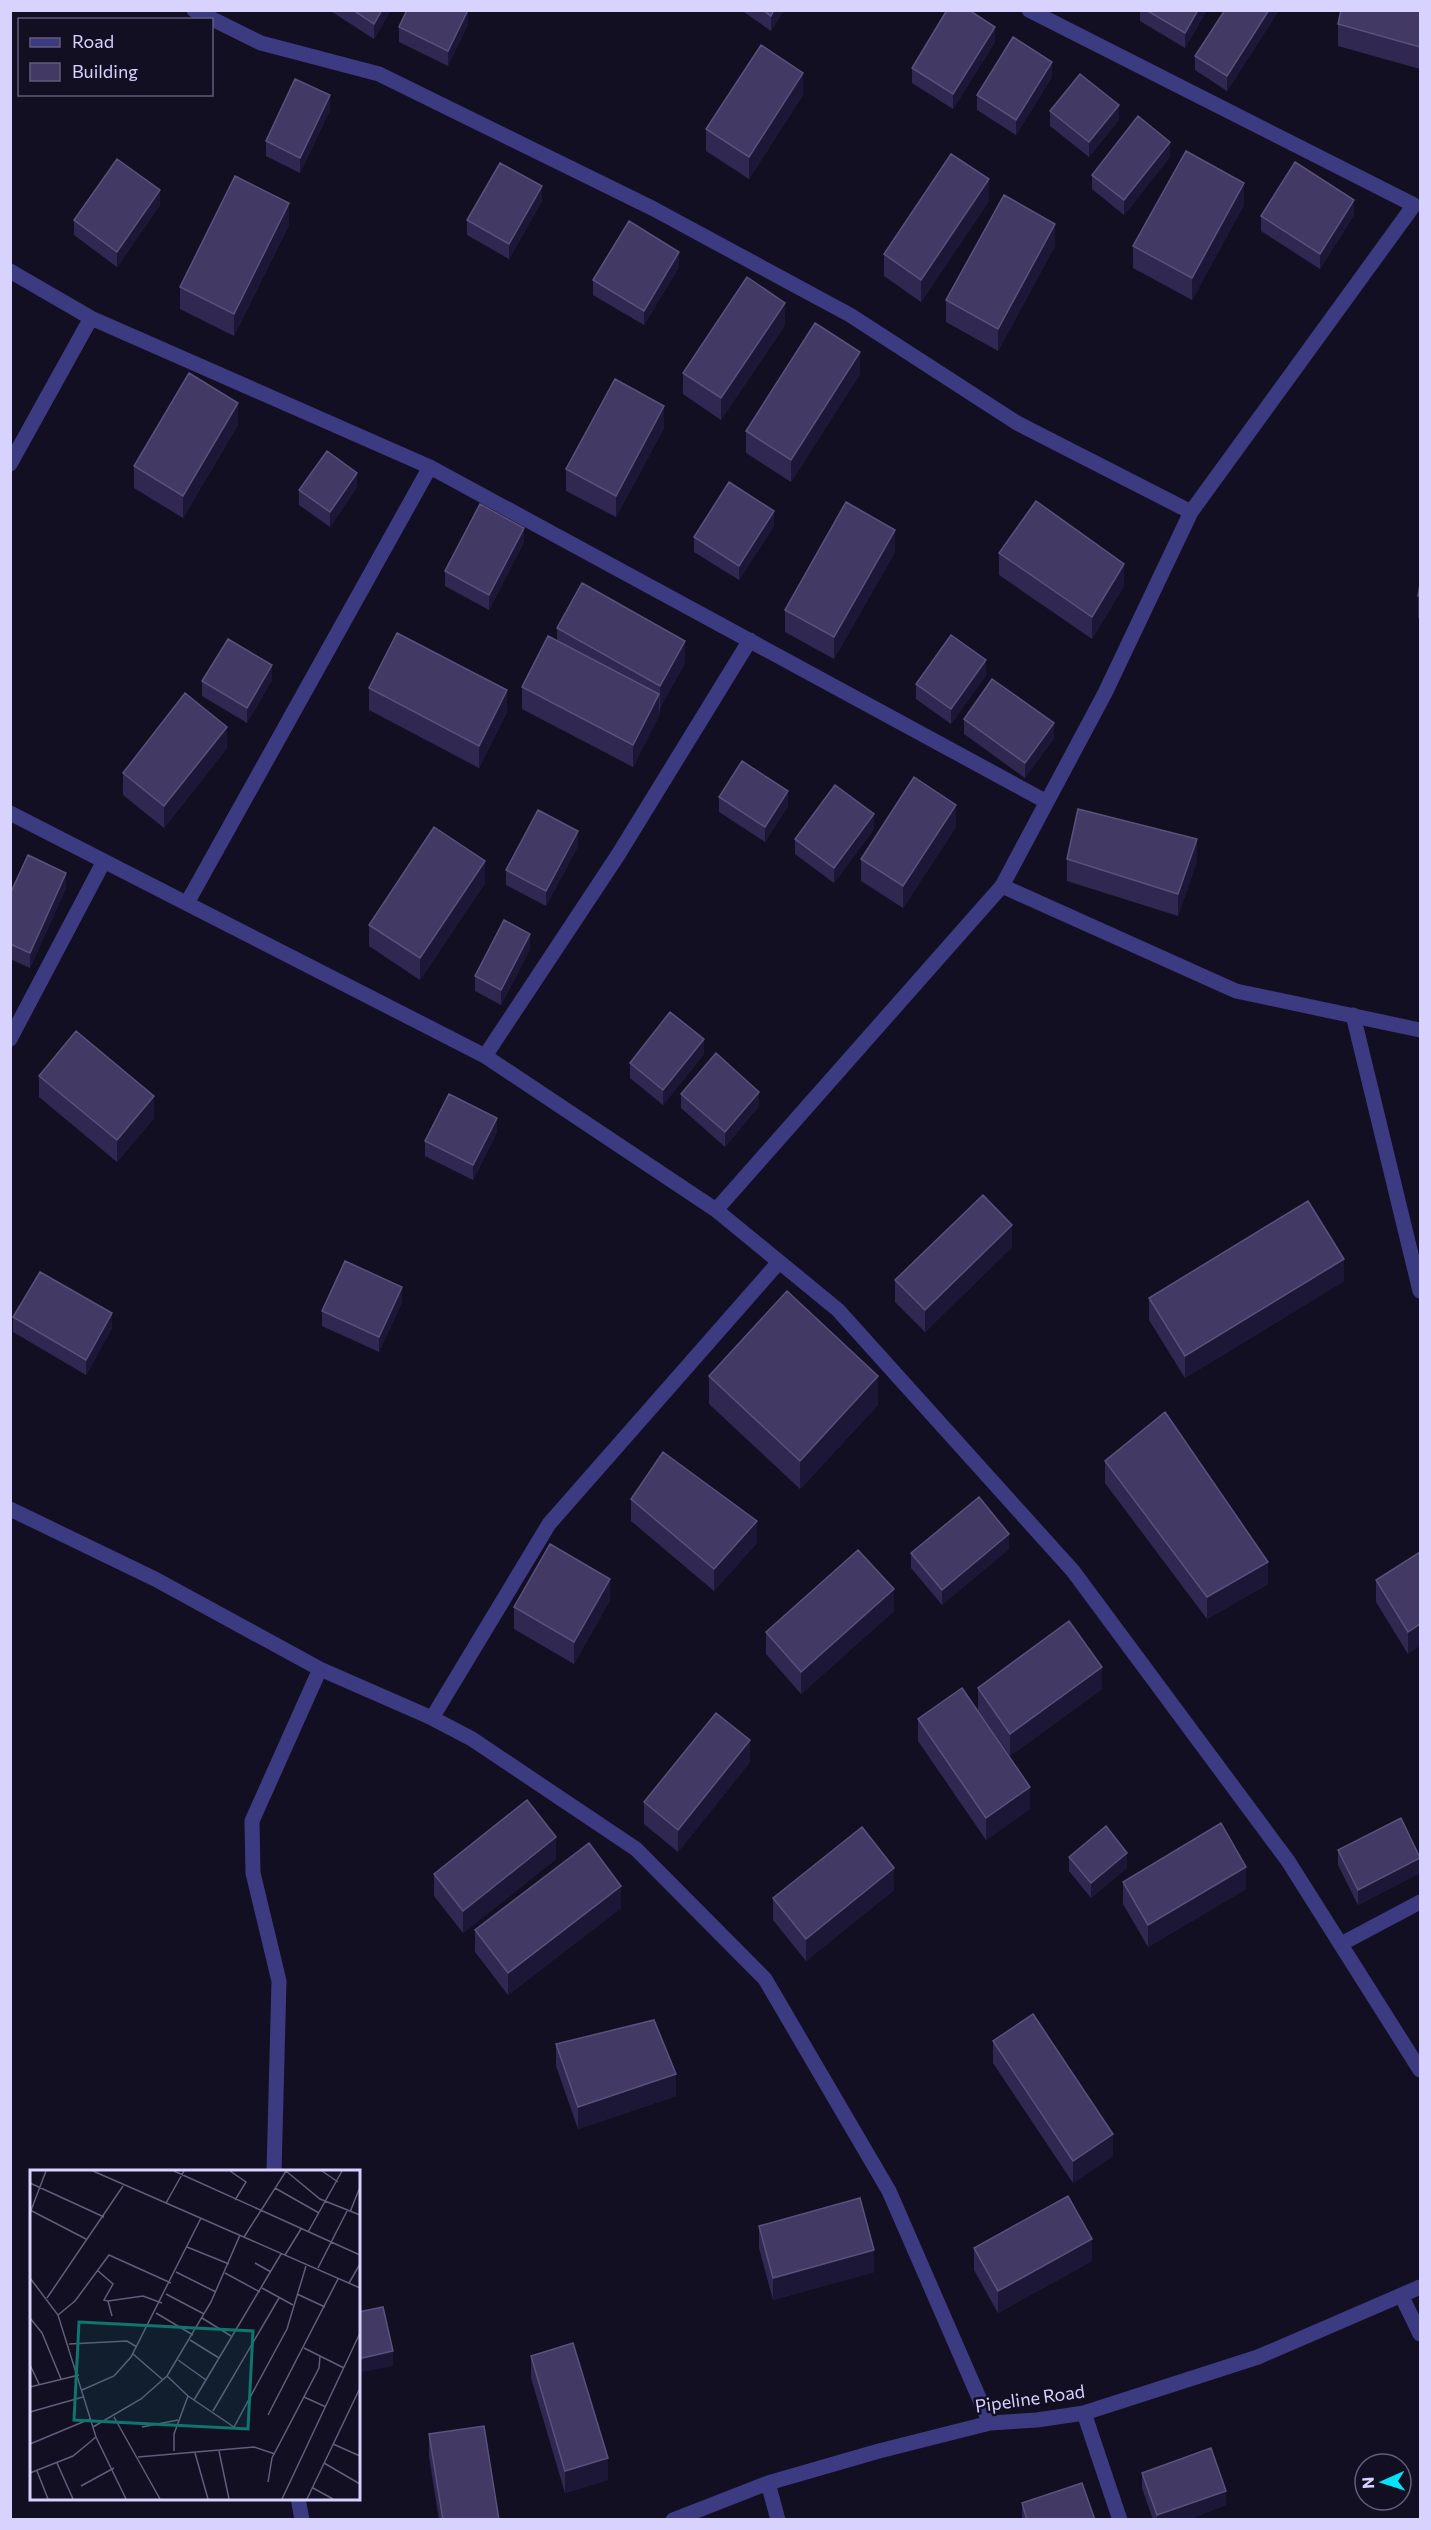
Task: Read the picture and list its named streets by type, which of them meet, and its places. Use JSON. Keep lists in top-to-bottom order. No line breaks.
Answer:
{"streets":{"street":["Pipeline Road"]},"legend":["Road","Building"],"north":"left"}
